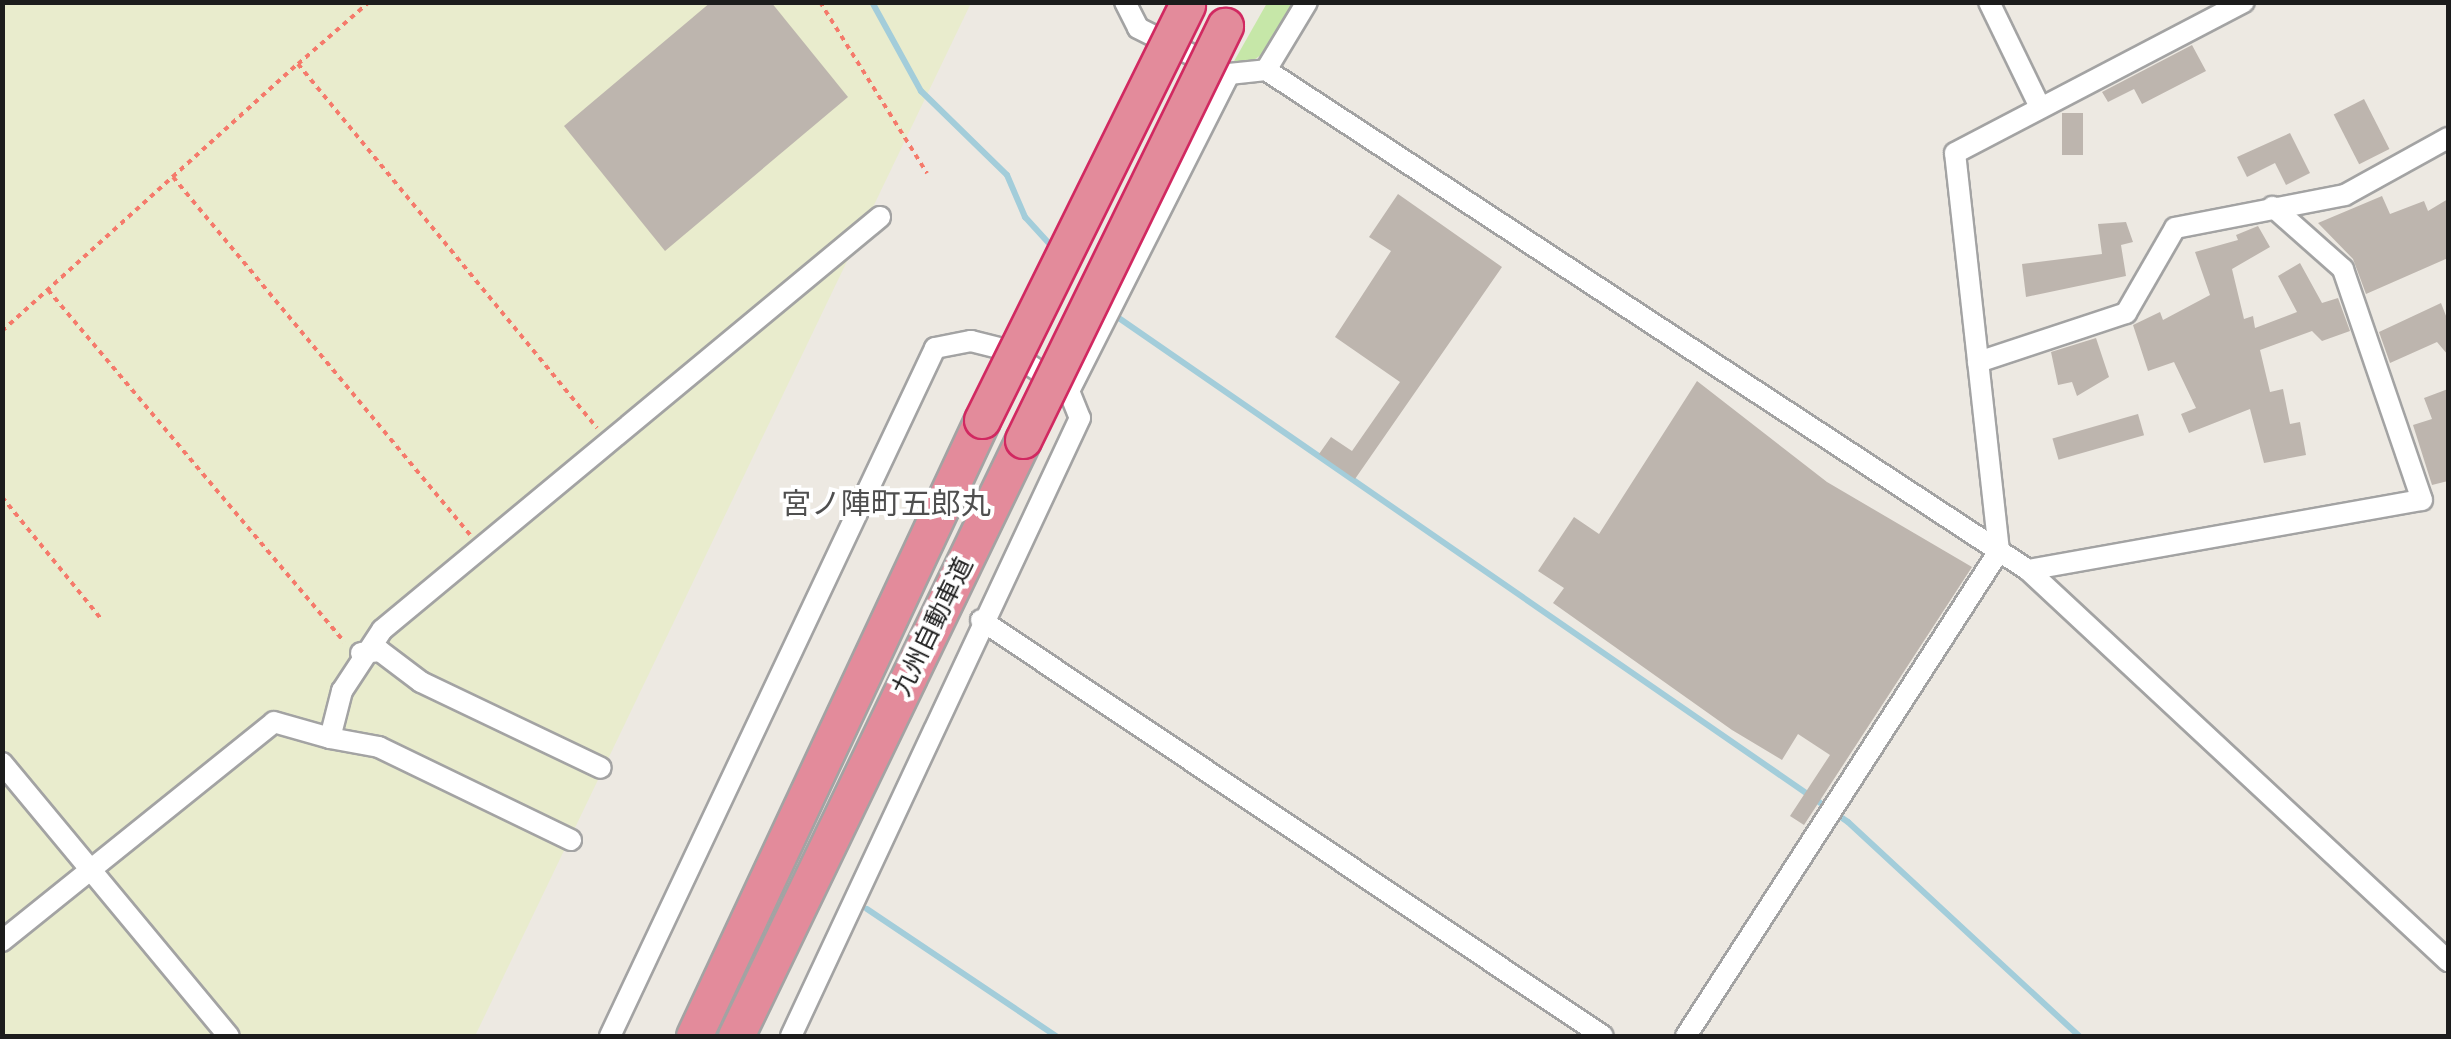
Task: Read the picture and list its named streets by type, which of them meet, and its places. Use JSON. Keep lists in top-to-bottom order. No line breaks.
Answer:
{"streets":{"highway":["九州自動車道"]},"districts":["宮ノ陣町五郎丸"]}
